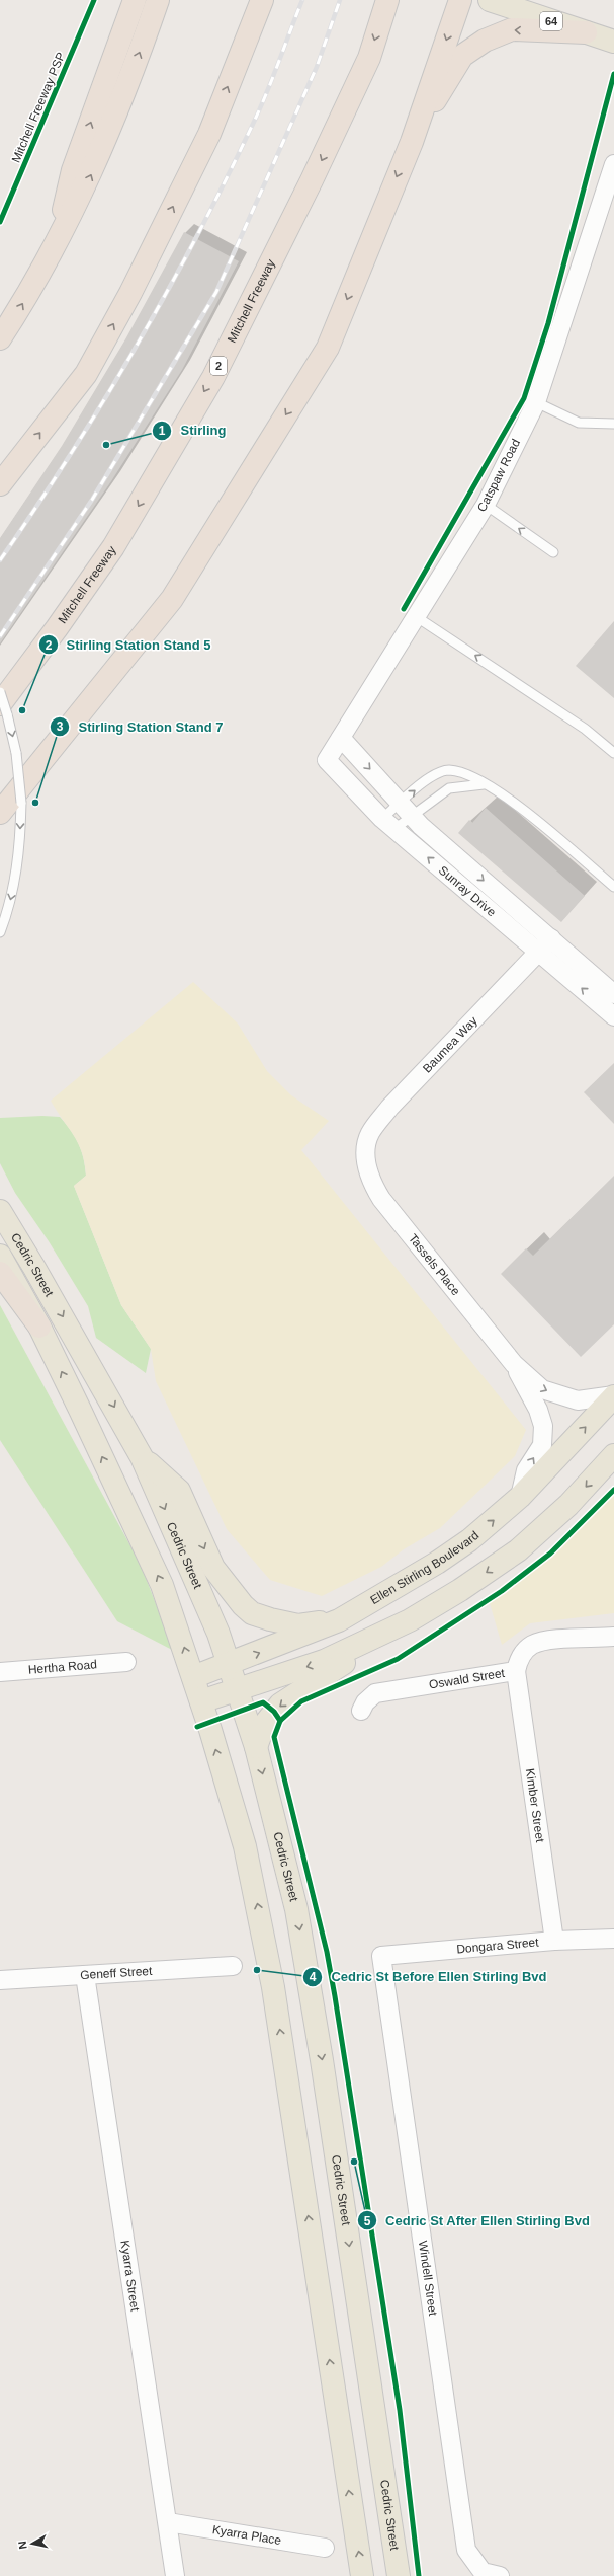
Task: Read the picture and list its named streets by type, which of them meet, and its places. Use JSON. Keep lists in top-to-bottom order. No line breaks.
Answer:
{"streets":{"highway":["Mitchell Freeway","2"],"main road":["64","Cedric Street","Ellen Stirling Boulevard"],"street":["Catspaw Road","Sunray Drive","Baumea Way","Tassels Place","Hertha Road","Oswald Street","Kimber Street","Dongara Street","Geneff Street","Kyarra Street","Windell Street","Kyarra Place"],"cycle path":["Mitchell Freeway PSP"]},"crossings":[["Catspaw Road","Sunray Drive"],["Sunray Drive","Baumea Way"],["Baumea Way","Tassels Place"],["Cedric Street","Ellen Stirling Boulevard"],["Tassels Place","Ellen Stirling Boulevard"],["Oswald Street","Kimber Street"],["Kimber Street","Dongara Street"],["Dongara Street","Windell Street"],["Geneff Street","Kyarra Street"],["Kyarra Street","Kyarra Place"]],"places":["Stirling","Stirling Station Stand 5","Stirling Station Stand 7","Cedric St Before Ellen Stirling Bvd","Cedric St After Ellen Stirling Bvd"],"north":"left"}
